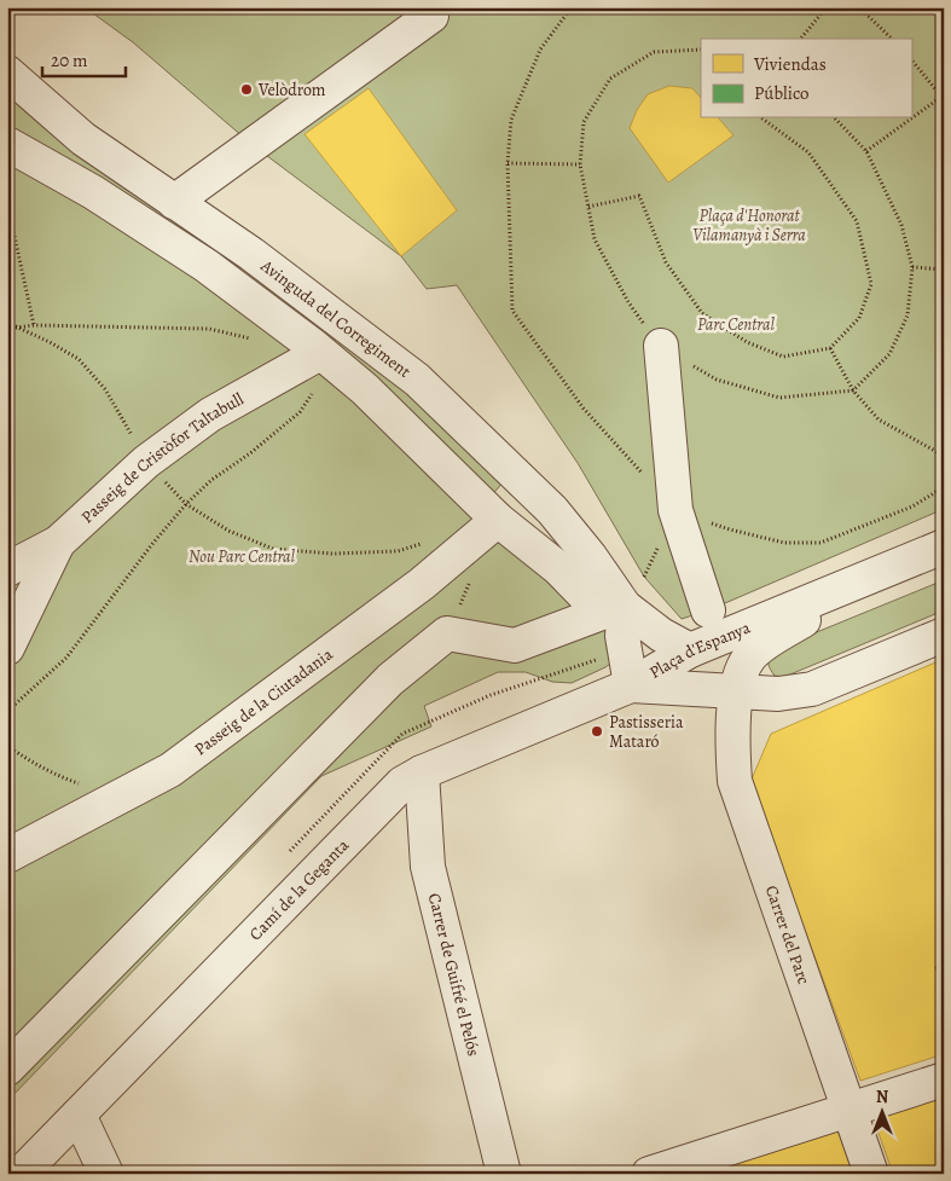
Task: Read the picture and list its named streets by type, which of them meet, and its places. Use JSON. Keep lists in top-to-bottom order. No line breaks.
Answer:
{"streets":{"street":["Avinguda del Corregiment","Passeig de Cristòfor Taltabull","Plaça d'Espanya","Passeig de la Ciutadania","Camí de la Geganta","Carrer del Parc","Carrer de Guifré el Pelós"]},"crossings":[["Avinguda del Corregiment","Plaça d'Espanya"],["Plaça d'Espanya","Camí de la Geganta"],["Plaça d'Espanya","Carrer del Parc"],["Camí de la Geganta","Carrer de Guifré el Pelós"]],"parks":["Plaça d'Honorat Vilamanyà i Serra","Parc Central","Nou Parc Central"],"places":["Velòdrom","Pastisseria Mataró"],"legend":["Viviendas","Público"],"scale_bar":"20 m","north":"top"}
